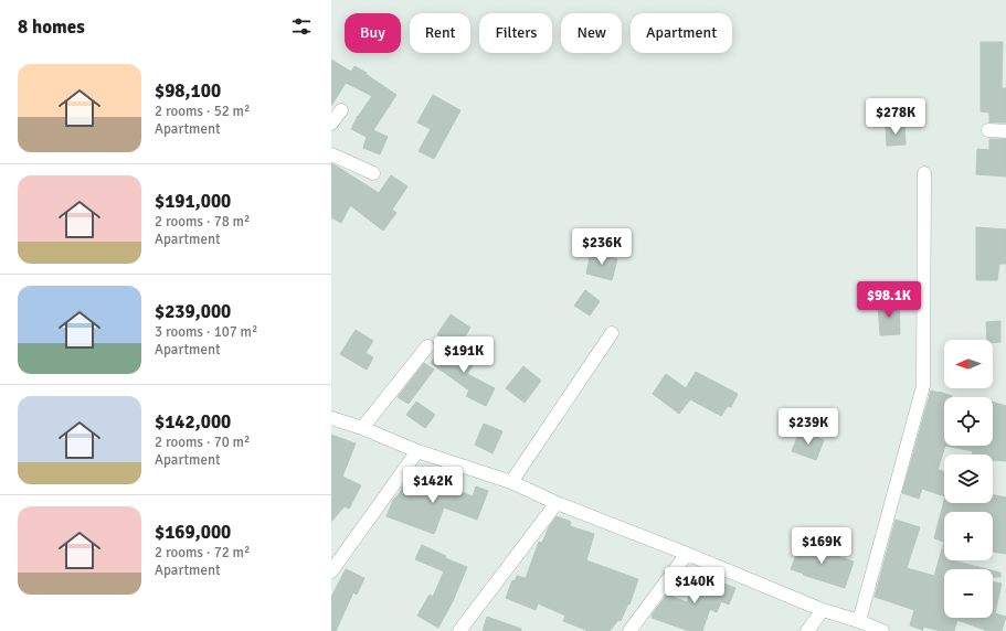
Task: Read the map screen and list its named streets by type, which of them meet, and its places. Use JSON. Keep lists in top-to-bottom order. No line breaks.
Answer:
{"north":"left","page":{"heading":"8 homes","chip":["Buy","Rent","Filters","New","Apartment"],"list":[{"name":"$98,100","note":"2 rooms · 52 m² · Apartment"},{"name":"$191,000","note":"2 rooms · 78 m² · Apartment"},{"name":"$239,000","note":"3 rooms · 107 m² · Apartment"},{"name":"$142,000","note":"2 rooms · 70 m² · Apartment"},{"name":"$169,000","note":"2 rooms · 72 m² · Apartment"}],"price":["$278K","$236K","$98.1K","$191K","$239K","$142K","$169K","$140K"],"map_buttons":["+","−"]}}
